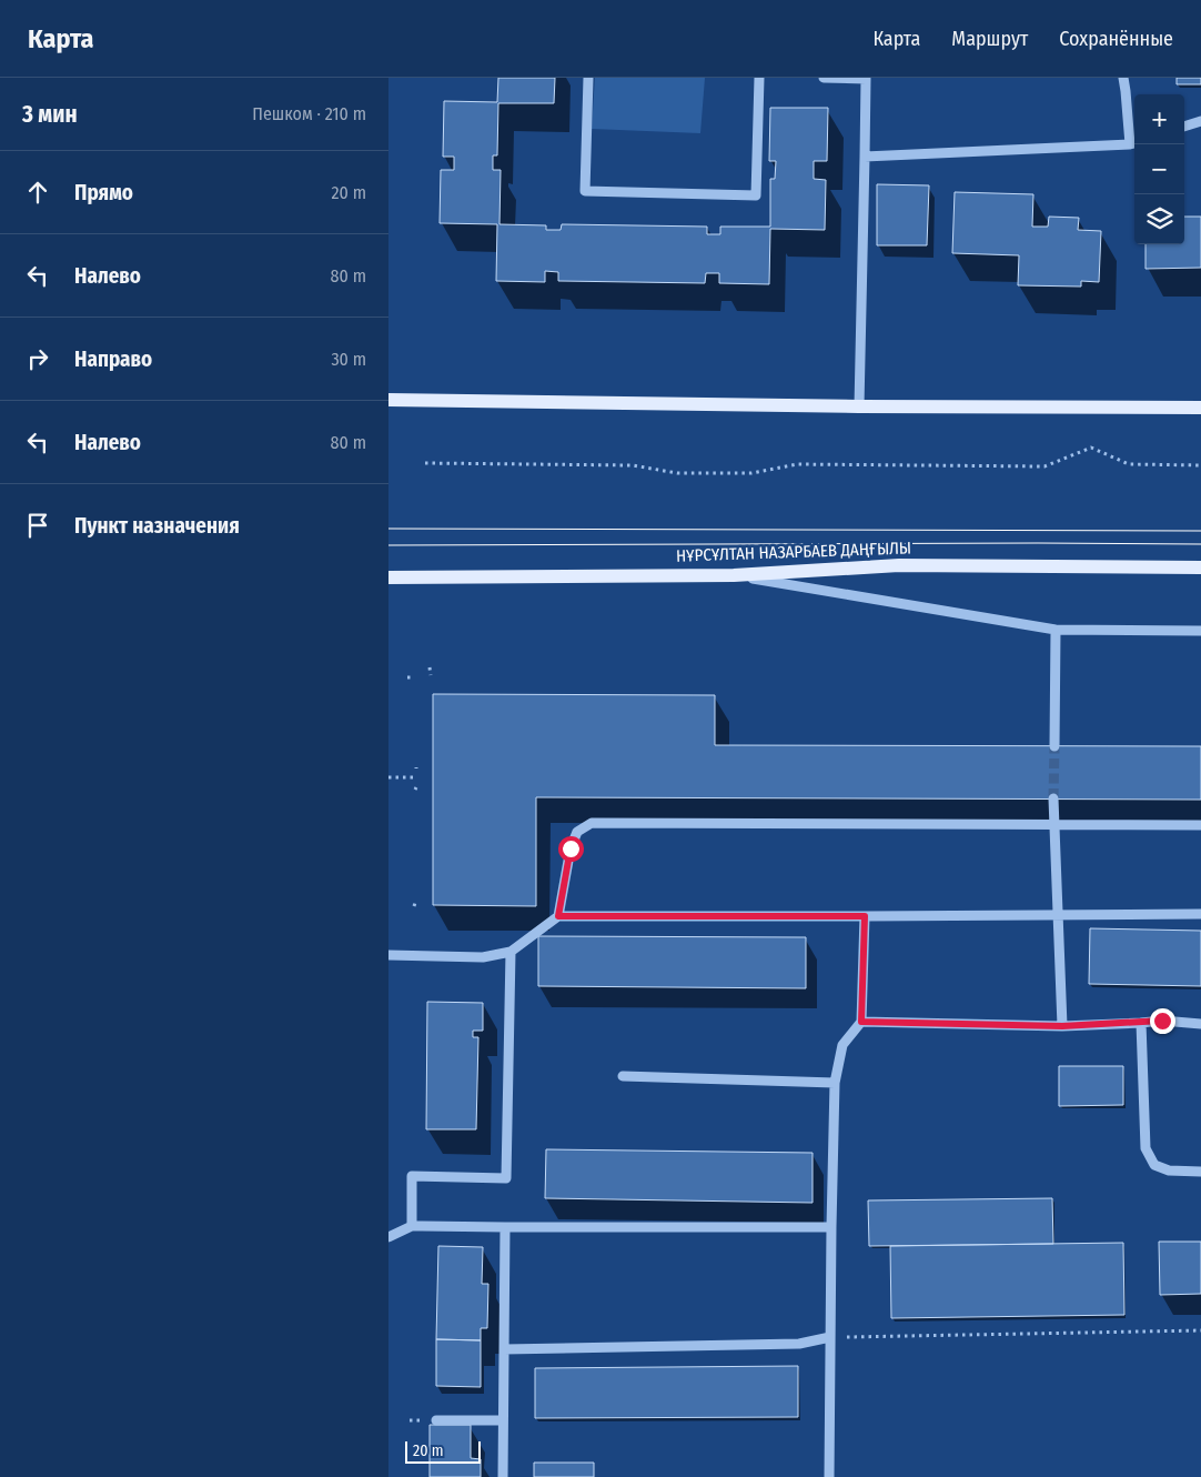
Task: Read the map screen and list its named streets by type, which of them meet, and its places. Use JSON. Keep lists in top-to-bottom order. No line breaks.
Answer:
{"streets":{"main road":["НҰРСҰЛТАН НАЗАРБАЕВ ДАҢҒЫЛЫ"]},"scale_bar":"20 m","page":{"header":"Карта","nav":["Карта","Маршрут","Сохранённые"],"heading":["3 мин","Пешком · 210 m"],"map_buttons":["+","−"],"list":[["Прямо","20 m"],["Налево","80 m"],["Направо","30 m"],["Налево","80 m"],"Пункт назначения"],"scale":"20 m"}}
